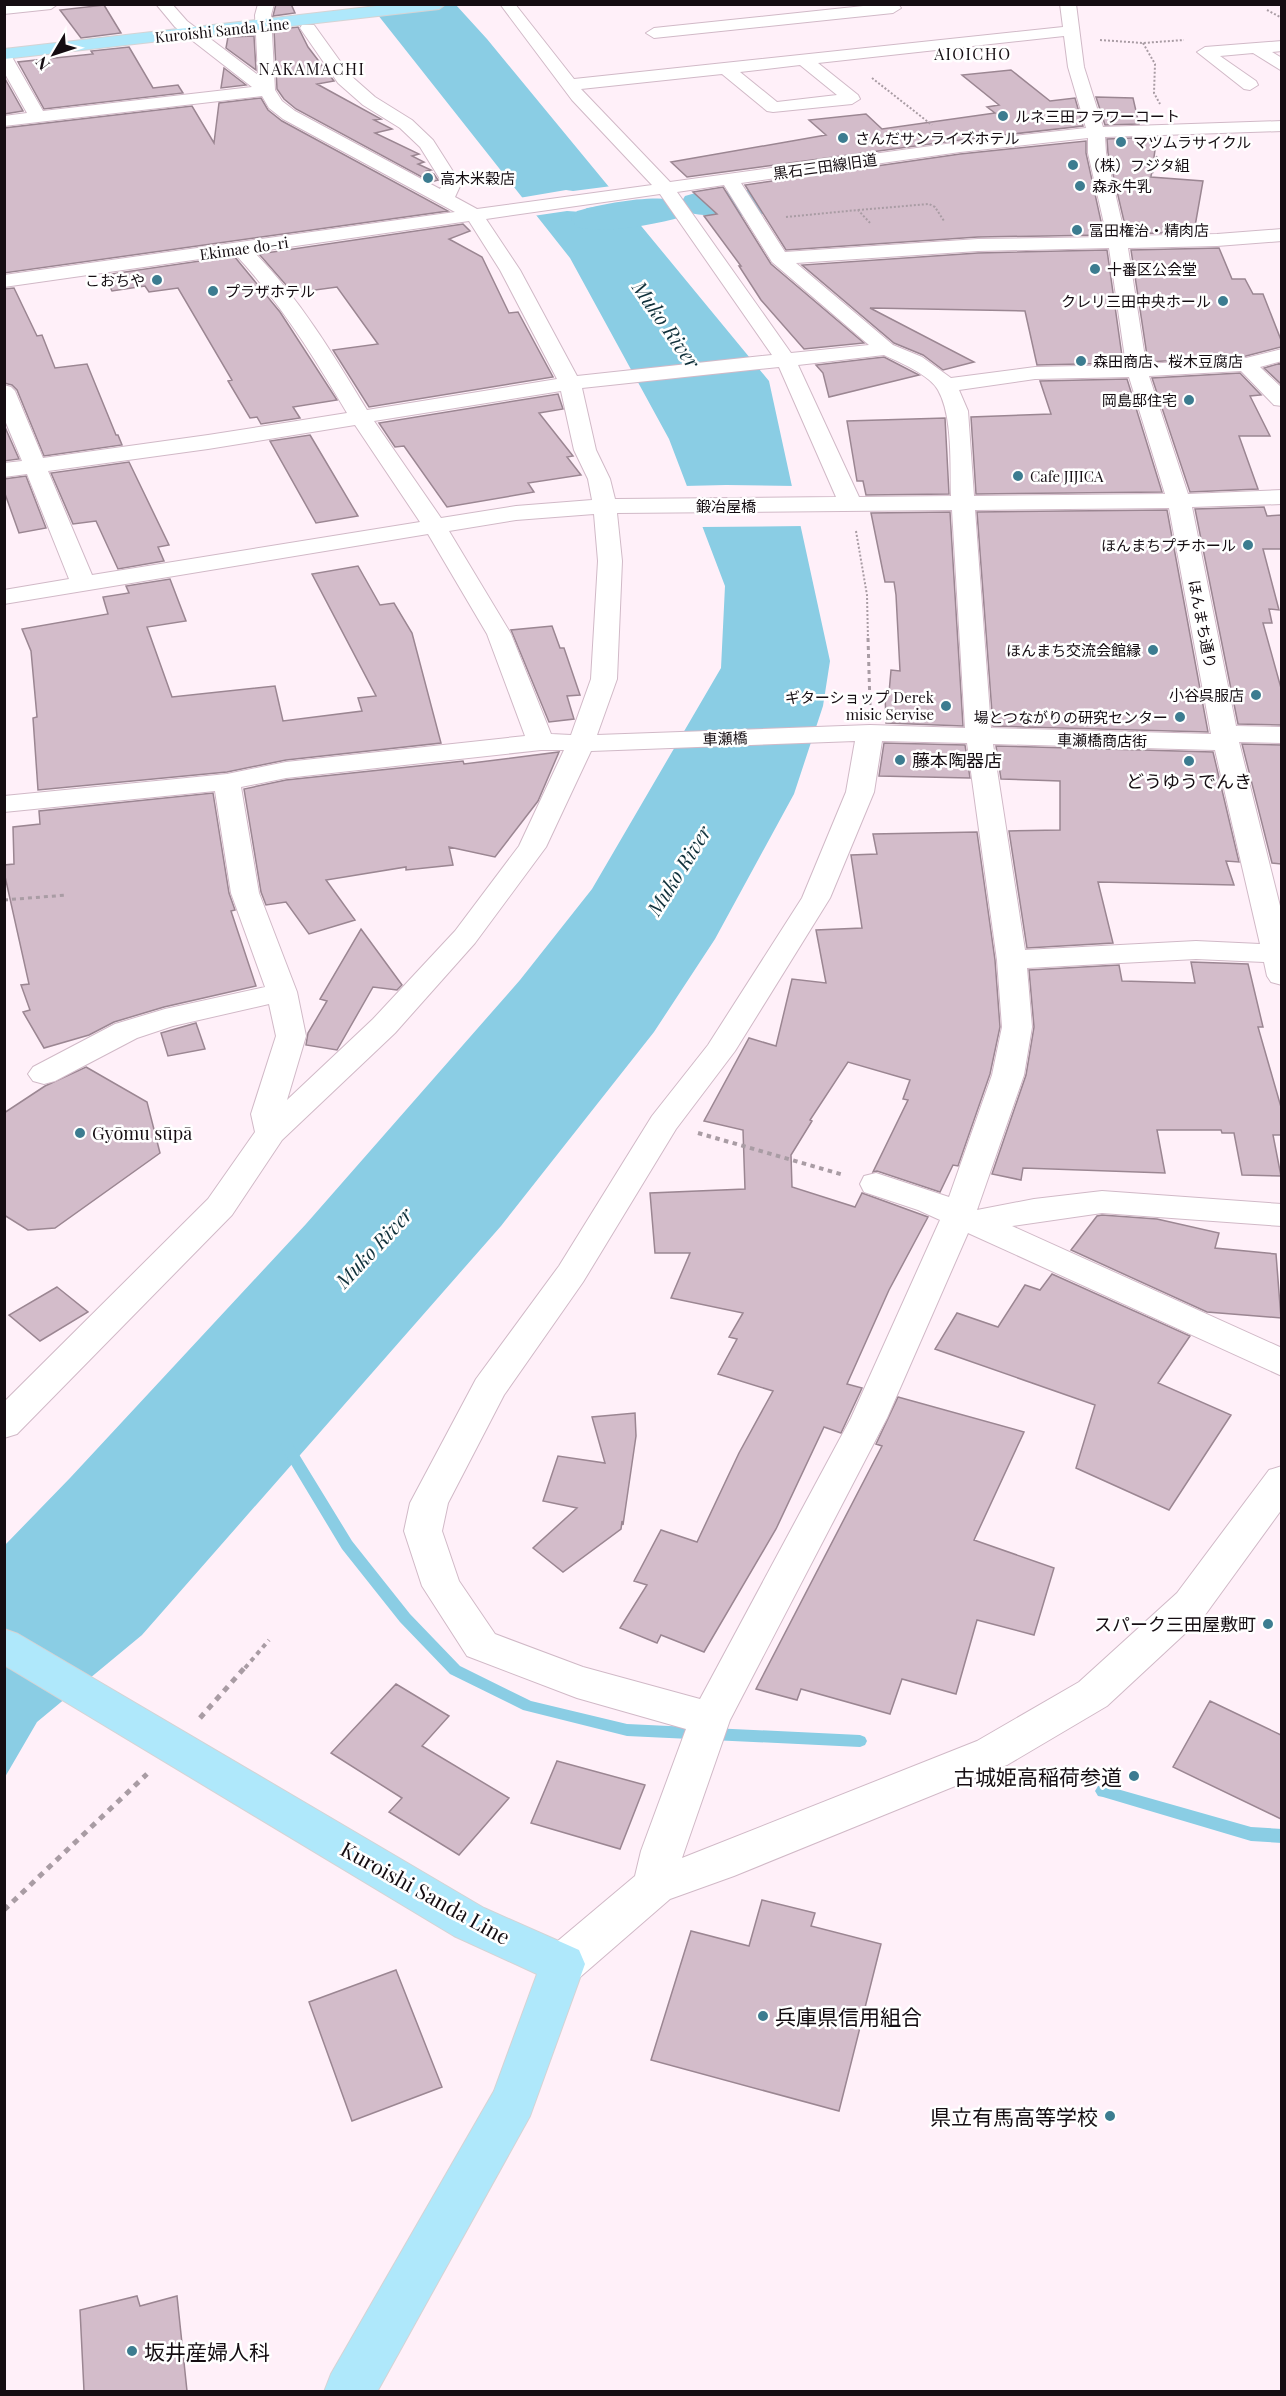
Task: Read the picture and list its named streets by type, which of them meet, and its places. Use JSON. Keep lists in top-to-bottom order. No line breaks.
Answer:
{"streets":{"main road":["Kuroishi Sanda Line"],"street":["黒石三田線旧道","Ekimae do-ri","鍛冶屋橋","ほんまち通り","車瀬橋","車瀬橋商店街"]},"crossings":[["黒石三田線旧道","Ekimae do-ri"],["黒石三田線旧道","ほんまち通り"],["鍛冶屋橋","ほんまち通り"],["ほんまち通り","車瀬橋商店街"],["車瀬橋","車瀬橋商店街"]],"districts":["AIOICHO","NAKAMACHI"],"water":["Muko River"],"places":["ルネ三田フラワーコート","さんだサンライズホテル","マツムラサイクル","（株）フジタ組","高木米穀店","森永牛乳","冨田権治・精肉店","十番区公会堂","こおちや","プラザホテル","クレリ三田中央ホール","森田商店、桜木豆腐店","岡島邸住宅","Cafe JIJICA","ほんまちプチホール","ほんまち交流会館縁","小谷呉服店","ギターショップ Derek misic Servise","場とつながりの研究センター","藤本陶器店","どうゆうでんき","Gyōmu sūpā","スパーク三田屋敷町","古城姫高稲荷参道","兵庫県信用組合","県立有馬高等学校","坂井産婦人科"],"north":"bottom left"}
